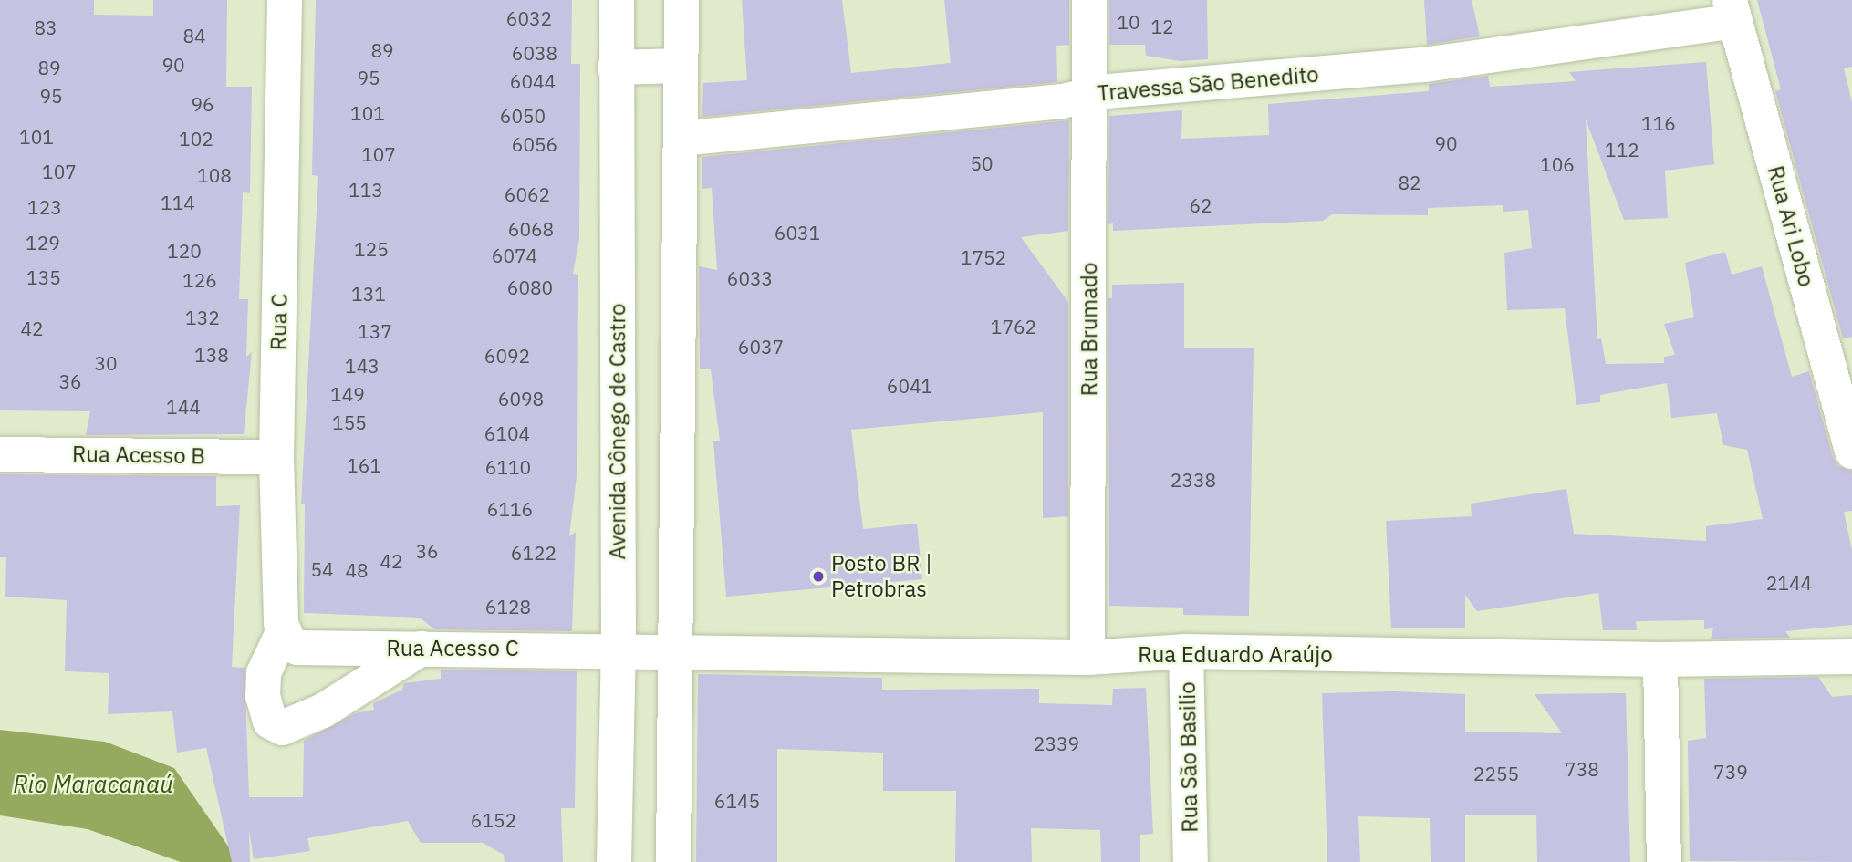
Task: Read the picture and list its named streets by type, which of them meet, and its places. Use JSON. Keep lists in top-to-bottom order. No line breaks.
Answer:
{"streets":{"street":["Travessa São Benedito","Rua Ari Lobo","Rua C","Rua Brumado","Avenida Cônego de Castro","Rua Acesso B","Rua Acesso C","Rua Eduardo Araújo","Rua São Basilio"]},"crossings":[["Travessa São Benedito","Rua Ari Lobo"],["Travessa São Benedito","Rua Brumado"],["Rua C","Rua Acesso B"],["Rua C","Rua Acesso C"],["Rua Brumado","Rua Eduardo Araújo"],["Avenida Cônego de Castro","Rua Acesso C"],["Avenida Cônego de Castro","Rua Eduardo Araújo"],["Rua Acesso C","Rua Eduardo Araújo"],["Rua Eduardo Araújo","Rua São Basilio"]],"water":["Rio Maracanaú"],"places":["Posto BR | Petrobras"],"house_numbers":["6032","10","12","83","84","89","6038","90","89","95","6044","95","96","101","6050","116","101","102","90","6056","112","107","50","106","107","108","82","113","6062","114","62","123","6068","6031","129","125","120","6074","1752","135","6033","126","6080","131","132","1762","42","137","6037","138","6092","30","143","36","6041","149","6098","144","155","6104","161","6110","2338","6116","36","6122","42","54","48","2144","6128","2339","738","739","2255","6145","6152"]}
